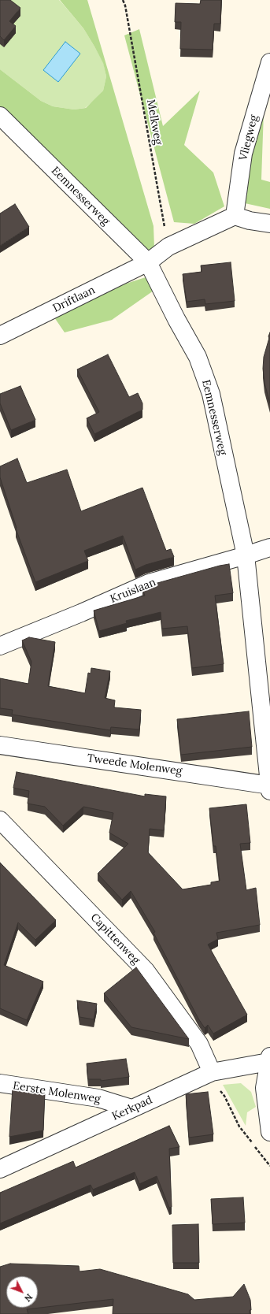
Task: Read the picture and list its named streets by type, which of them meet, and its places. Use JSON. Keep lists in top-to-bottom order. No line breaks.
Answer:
{"streets":{"street":["Vliegweg","Eemnesserweg","Driftlaan","Kruislaan","Tweede Molenweg","Capittenweg","Eerste Molenweg","Kerkpad"],"path":["Melkweg"]},"crossings":[["Melkweg","Driftlaan"],["Vliegweg","Driftlaan"],["Eemnesserweg","Driftlaan"],["Eemnesserweg","Kruislaan"],["Eemnesserweg","Tweede Molenweg"],["Capittenweg","Kerkpad"],["Eerste Molenweg","Kerkpad"]],"north":"bottom right"}
